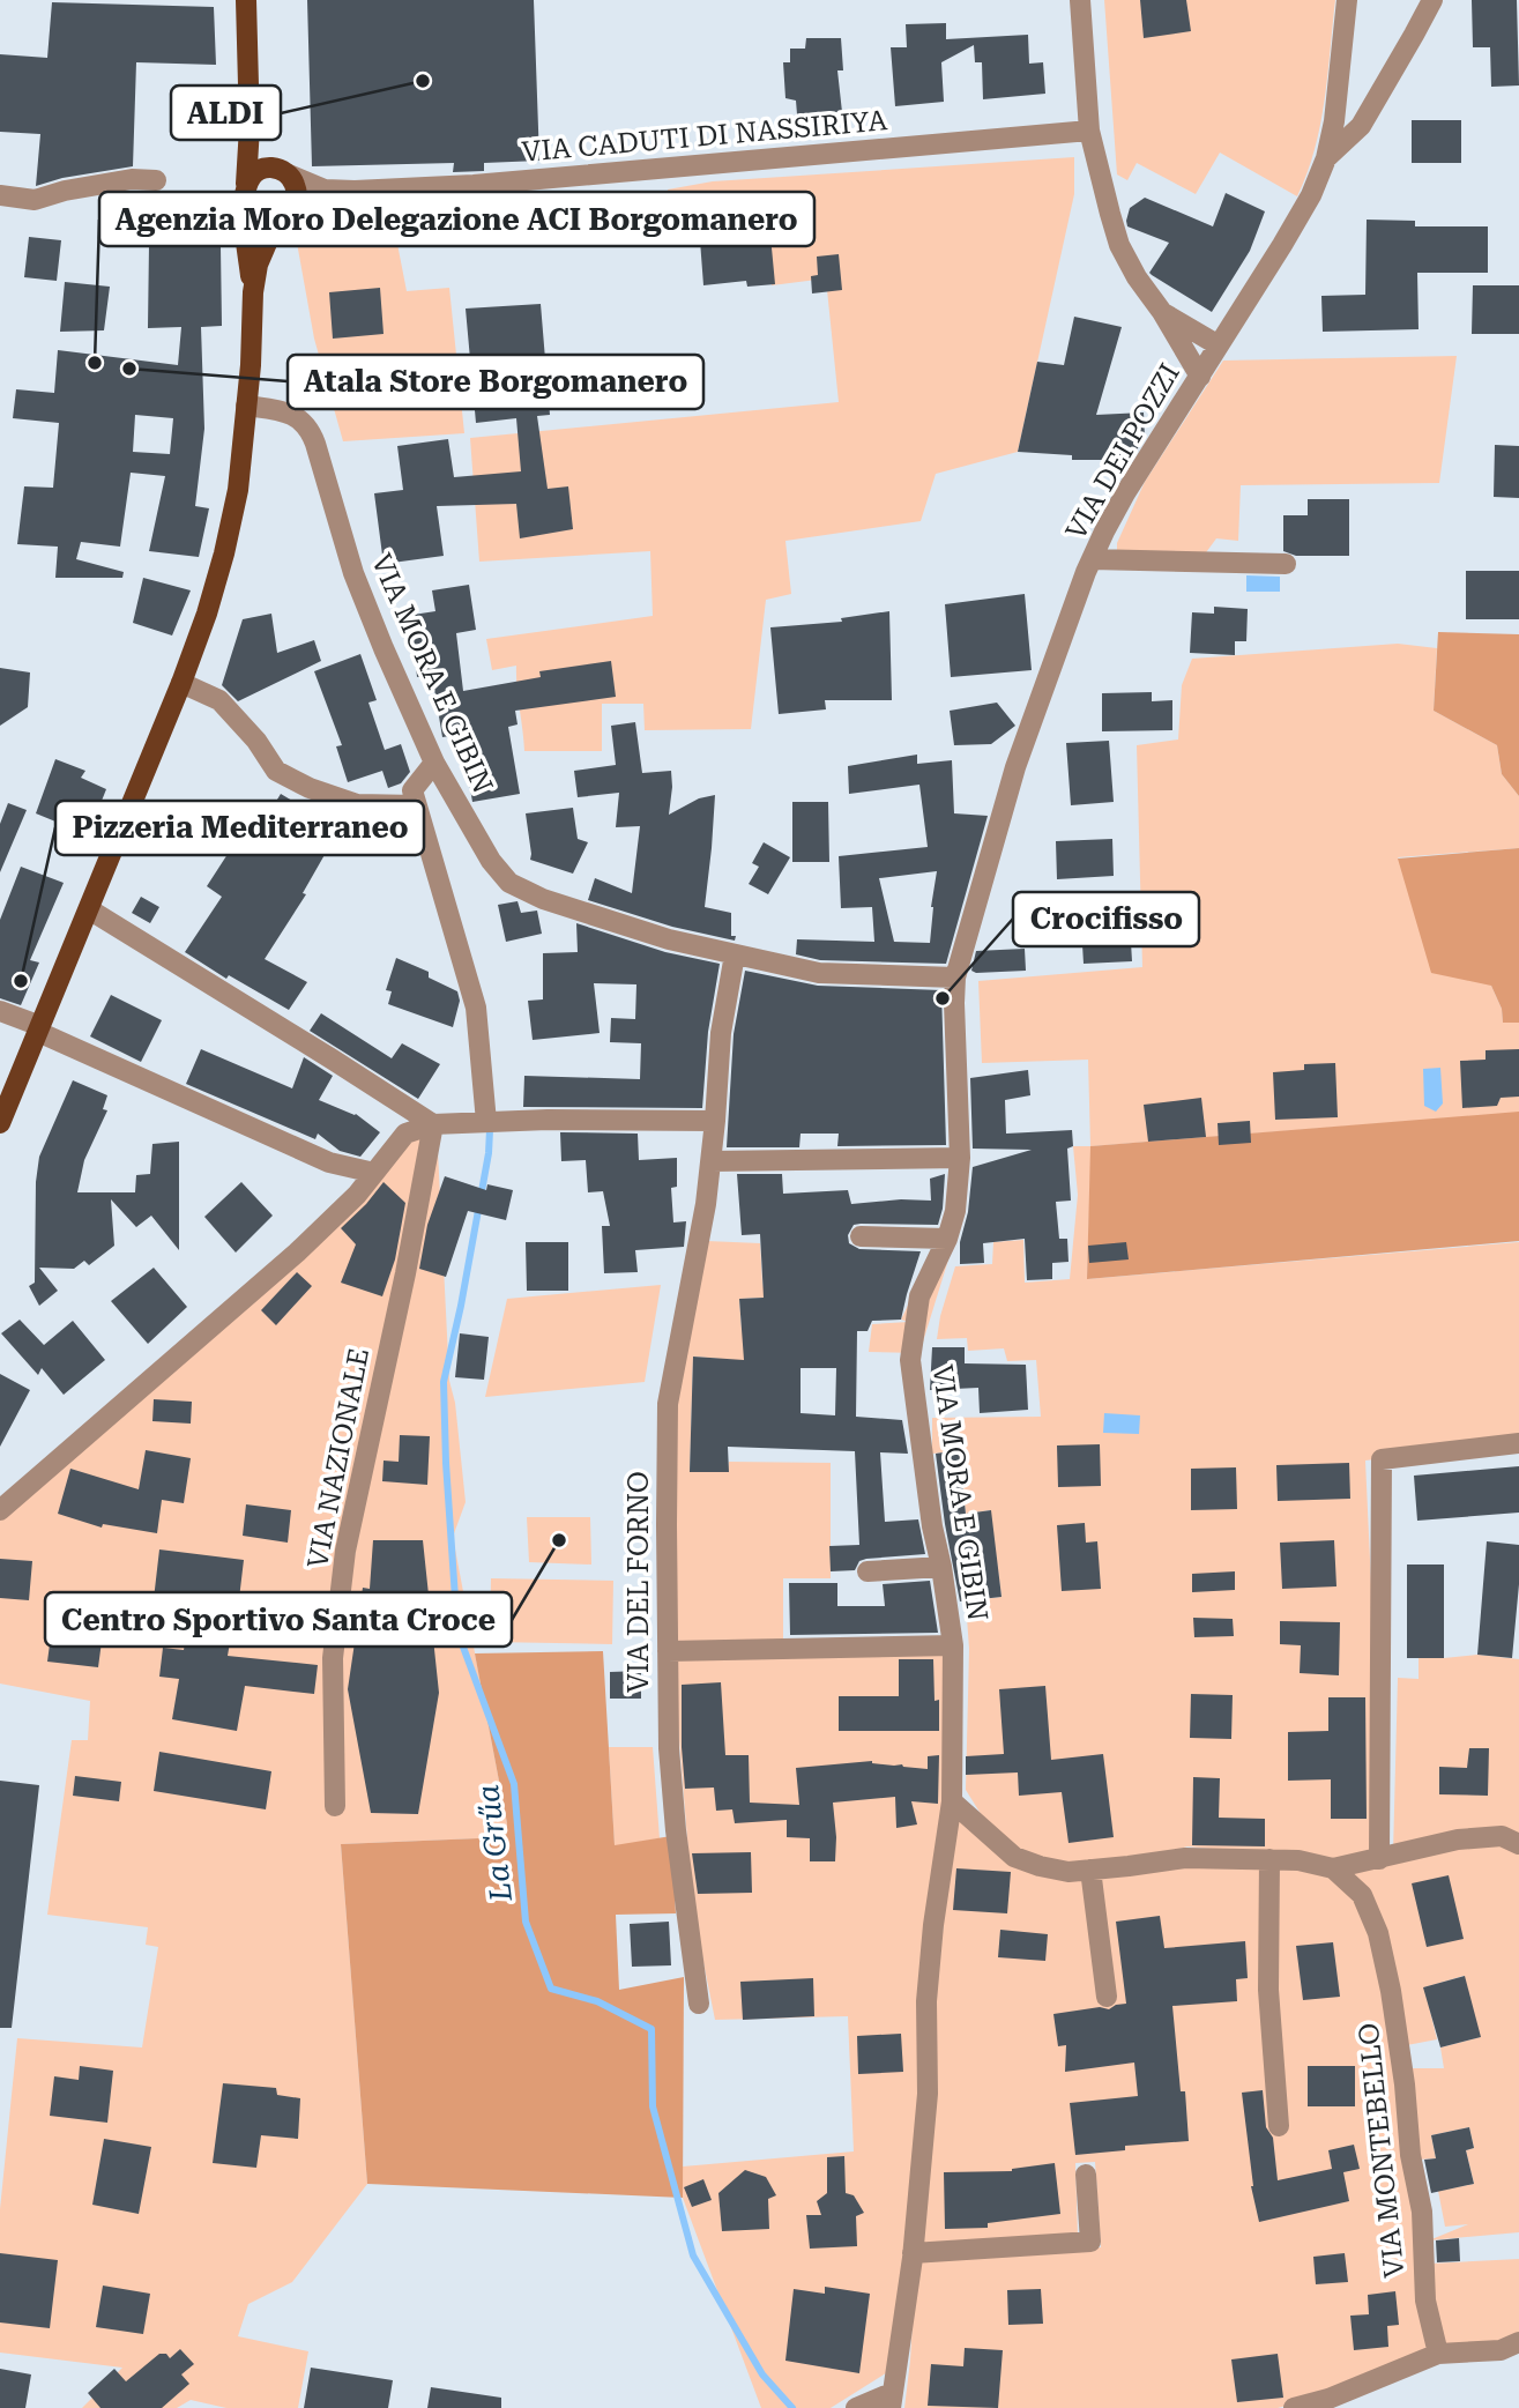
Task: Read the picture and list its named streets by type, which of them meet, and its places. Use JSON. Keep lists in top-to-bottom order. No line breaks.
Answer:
{"streets":{"street":["VIA CADUTI DI NASSIRIYA","VIA DEI POZZI","VIA MORA E GIBIN","VIA NAZIONALE","VIA DEL FORNO","VIA MONTEBELLO"]},"crossings":[["VIA DEI POZZI","VIA MORA E GIBIN"],["VIA MORA E GIBIN","VIA DEL FORNO"]],"water":["La Grűa"],"places":["ALDI","Agenzia Moro Delegazione ACI Borgomanero","Atala Store Borgomanero","Pizzeria Mediterraneo","Crocifisso","Centro Sportivo Santa Croce"]}
